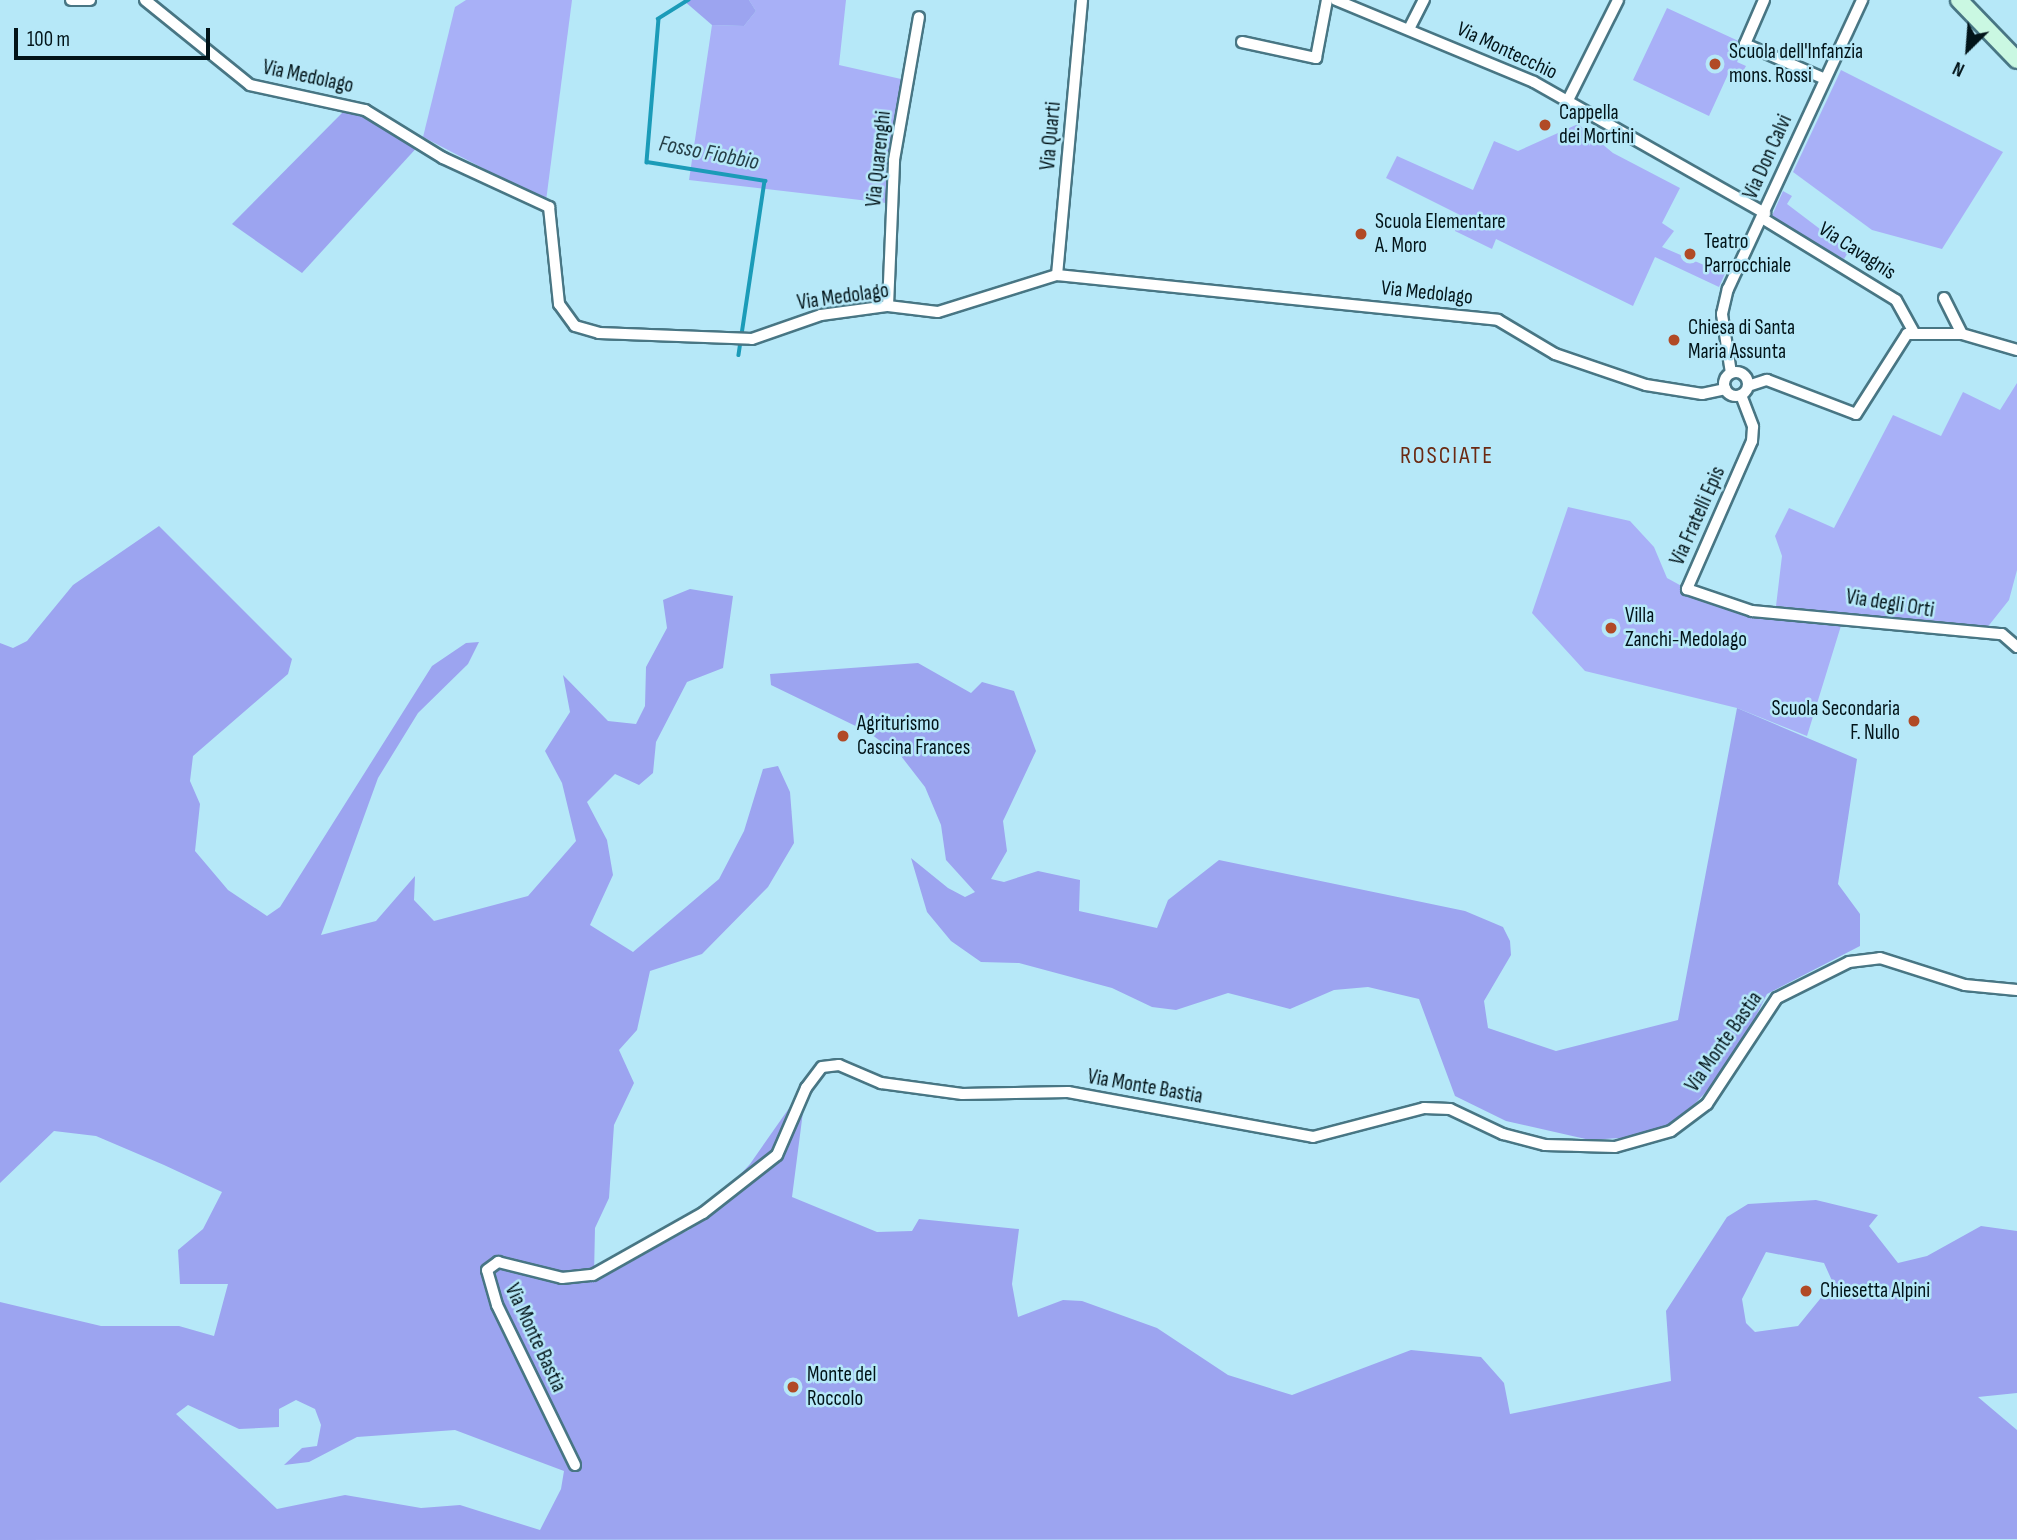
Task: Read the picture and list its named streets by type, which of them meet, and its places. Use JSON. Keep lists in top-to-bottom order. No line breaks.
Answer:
{"streets":{"street":["Via Montecchio","Via Medolago","Via Quarti","Via Don Calvi","Via Quarenghi","Via Cavagnis","Via Fratelli Epis","Via degli Orti","Via Monte Bastia"]},"crossings":[["Via Montecchio","Via Don Calvi"],["Via Montecchio","Via Cavagnis"],["Via Medolago","Via Quarti"],["Via Medolago","Via Quarenghi"],["Via Don Calvi","Via Cavagnis"],["Via Fratelli Epis","Via degli Orti"]],"districts":["ROSCIATE"],"water":["Fosso Fiobbio"],"places":["Scuola dell'Infanzia mons. Rossi","Cappella dei Mortini","Scuola Elementare A. Moro","Teatro Parrocchiale","Chiesa di Santa Maria Assunta","Villa Zanchi-Medolago","Scuola Secondaria F. Nullo","Agriturismo Cascina Frances","Chiesetta Alpini","Monte del Roccolo"],"scale_bar":"100 m","north":"bottom left"}
